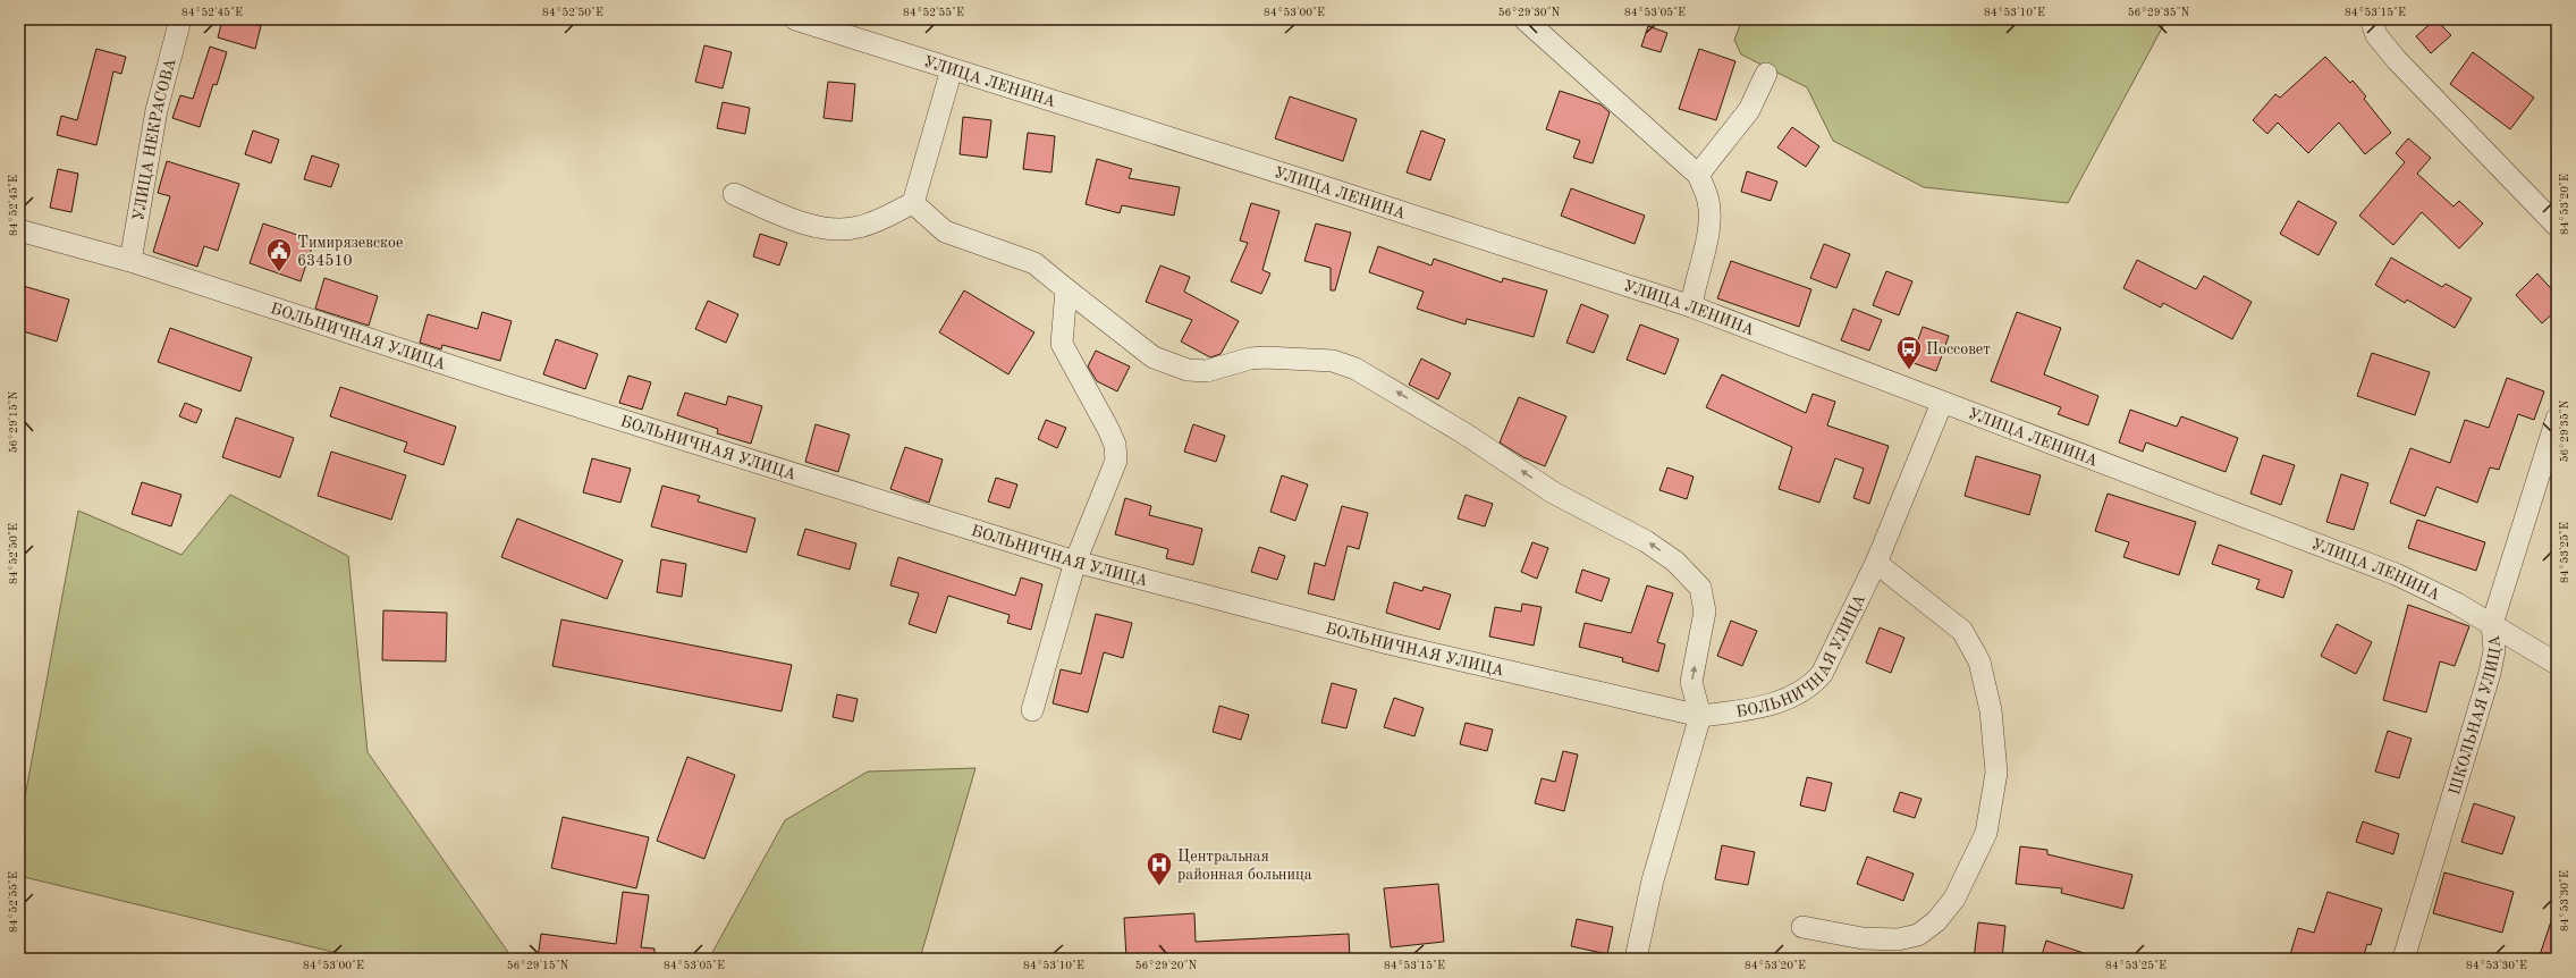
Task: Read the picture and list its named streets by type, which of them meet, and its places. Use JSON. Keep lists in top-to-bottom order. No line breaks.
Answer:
{"streets":{"street":["УЛИЦА ЛЕНИНА","УЛИЦА НЕКРАСОВА","БОЛЬНИЧНАЯ УЛИЦА","ШКОЛЬНАЯ УЛИЦА"]},"crossings":[["УЛИЦА ЛЕНИНА","БОЛЬНИЧНАЯ УЛИЦА"],["УЛИЦА ЛЕНИНА","ШКОЛЬНАЯ УЛИЦА"],["УЛИЦА НЕКРАСОВА","БОЛЬНИЧНАЯ УЛИЦА"]],"places":{"public building":["Тимирязевское 634510"],"bus stop":["Поссовет"],"hospital":["Центральная районная больница"]},"coordinates":["84°52'45\"E","84°52'50\"E","84°52'55\"E","84°53'00\"E","56°29'30\"N","84°53'05\"E","84°53'10\"E","56°29'35\"N","84°53'15\"E","84°53'20\"E","56°29'15\"N","84°53'25\"E","84°53'30\"E","56°29'20\"N"]}
